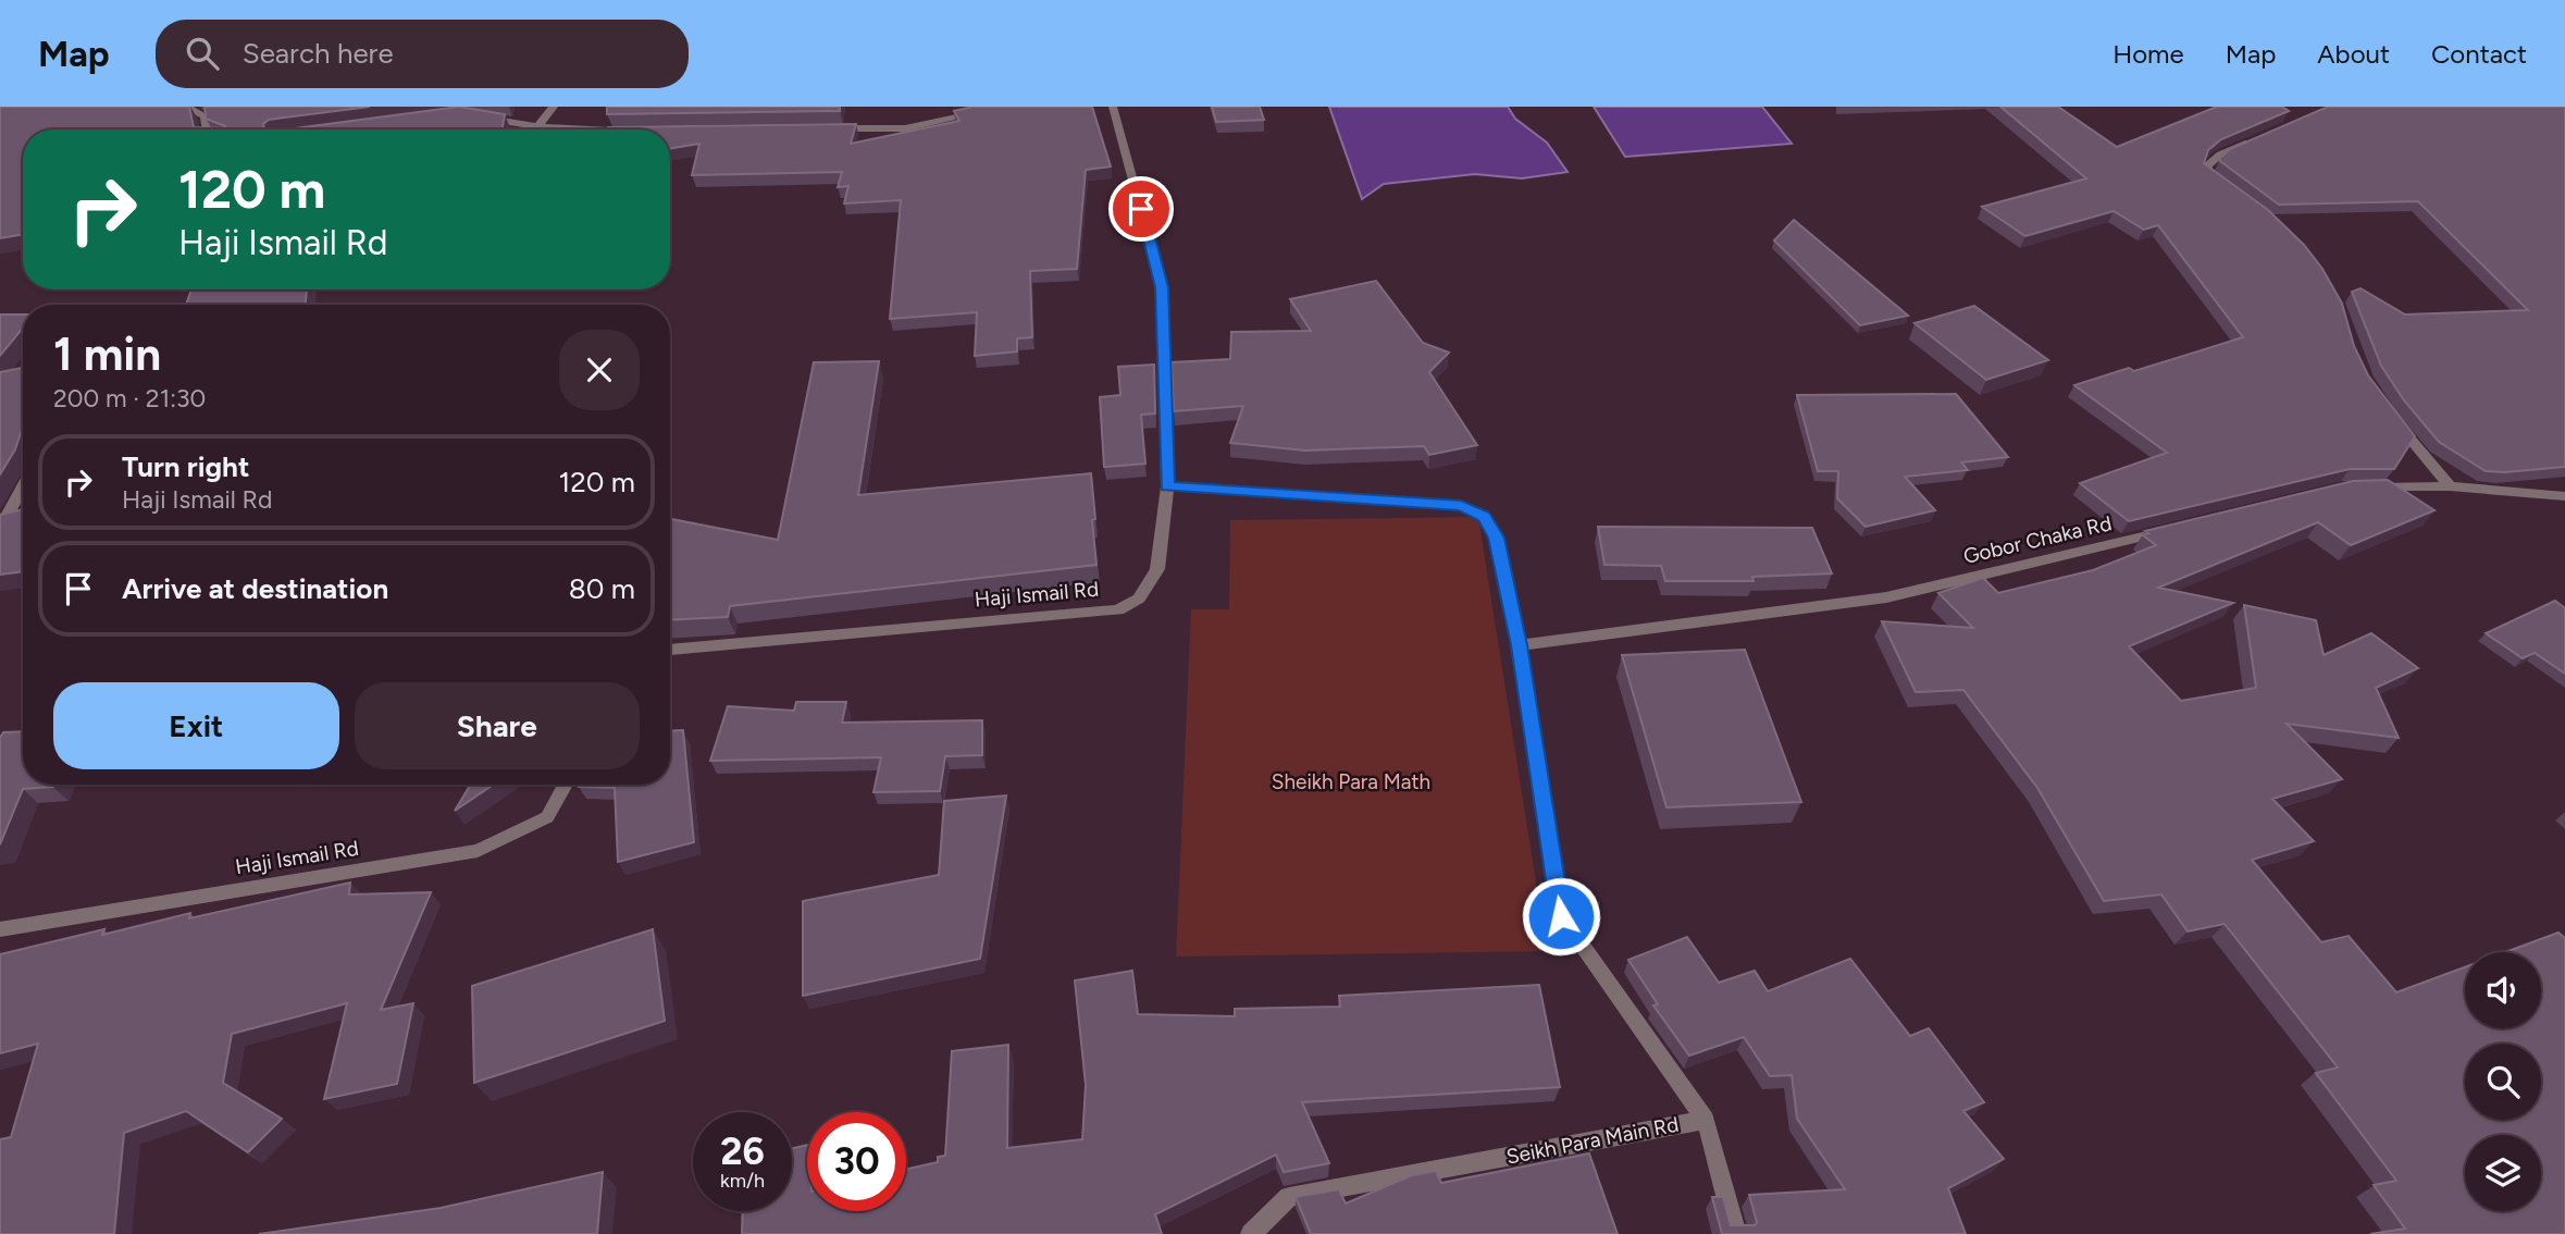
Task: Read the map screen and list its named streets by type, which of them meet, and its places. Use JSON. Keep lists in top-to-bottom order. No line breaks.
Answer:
{"streets":{"street":["Gobor Chaka Rd","Haji Ismail Rd","Seikh Para Main Rd"]},"crossings":[["Gobor Chaka Rd","Seikh Para Main Rd"],["Haji Ismail Rd","Seikh Para Main Rd"]],"parks":["Sheikh Para Math"],"page":{"header":"Map","search":"Search here","nav":["Home","Map","About","Contact"],"turn":["120 m","Haji Ismail Rd"],"heading":["1 min","200 m · 21:30"],"list":[{"name":"Turn right","note":"Haji Ismail Rd","value":"120 m"},{"name":"Arrive at destination","value":"80 m"}],"buttons":["Exit","Share"],"speed":"26 km/h","limit":"30"}}
